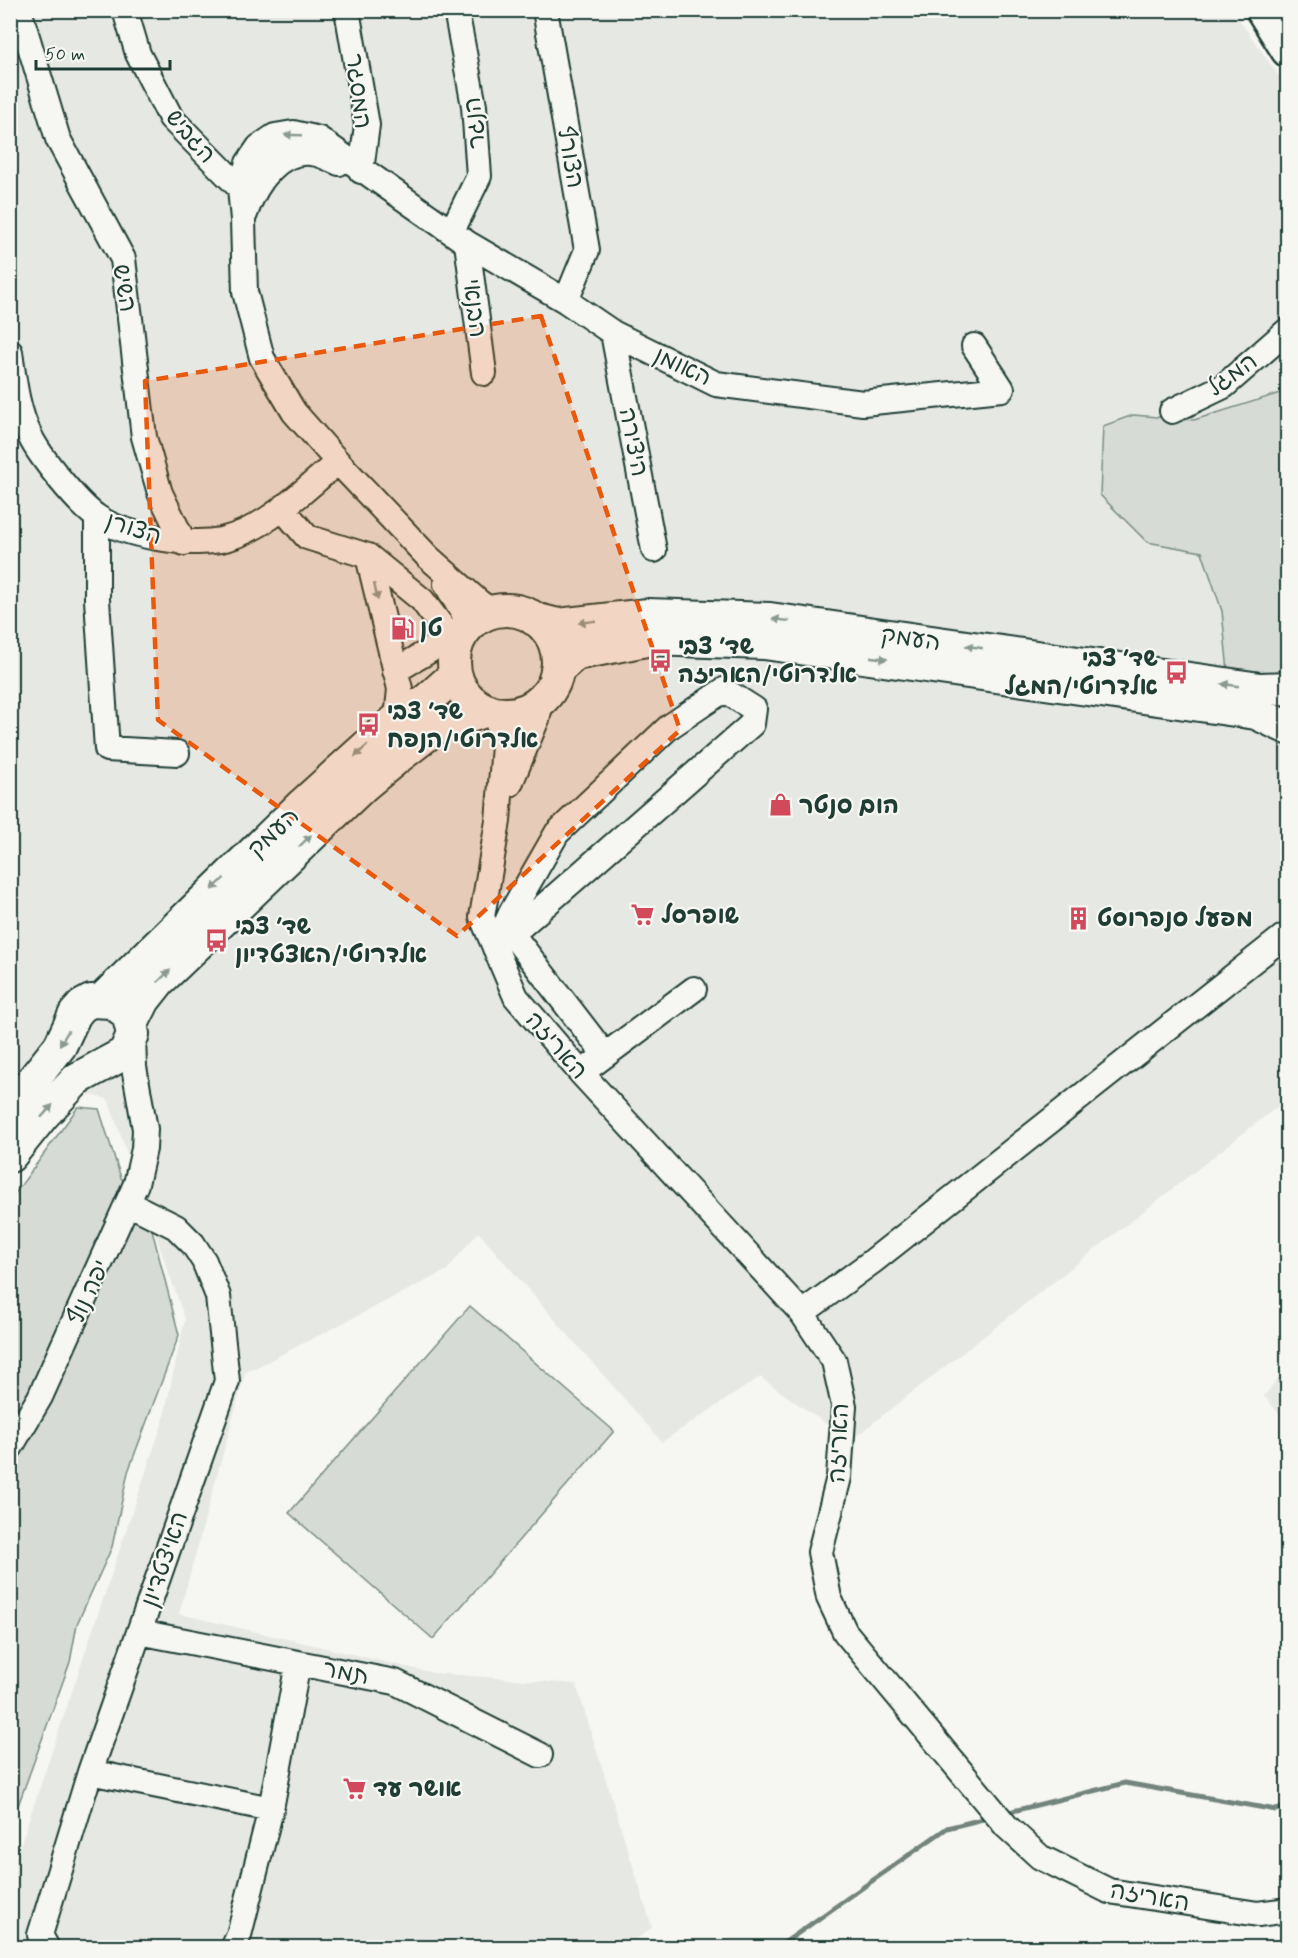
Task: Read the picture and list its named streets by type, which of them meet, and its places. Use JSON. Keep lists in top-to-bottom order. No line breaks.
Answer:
{"streets":{"main road":["העמק"],"street":["המסגר","הנגר","הגביש","הצורף","השיש","הבנאי","האומן","המגל","היצירה","הצורן","האריזה","יפה נוף","האיצטדיון","תמר"]},"crossings":[["המסגר","האומן"],["הנגר","הבנאי"],["הנגר","האומן"],["הצורף","האומן"],["השיש","הצורן"],["הבנאי","האומן"],["האומן","היצירה"],["העמק","האריזה"],["העמק","יפה נוף"],["יפה נוף","האיצטדיון"],["האיצטדיון","תמר"]],"places":{"fuel station":["טן"],"bus stop":["שד׳ צבי אלדרוטי/האריזה","שד׳ צבי אלדרוטי/המגל","שד׳ צבי אלדרוטי/הנפח","שד׳ צבי אלדרוטי/האצטדיון"],"shop":["הום סנטר"],"supermarket":["שופרסל","אושר עד"],"building":["מפעל סנפרוסט"]},"scale_bar":"50 m"}
